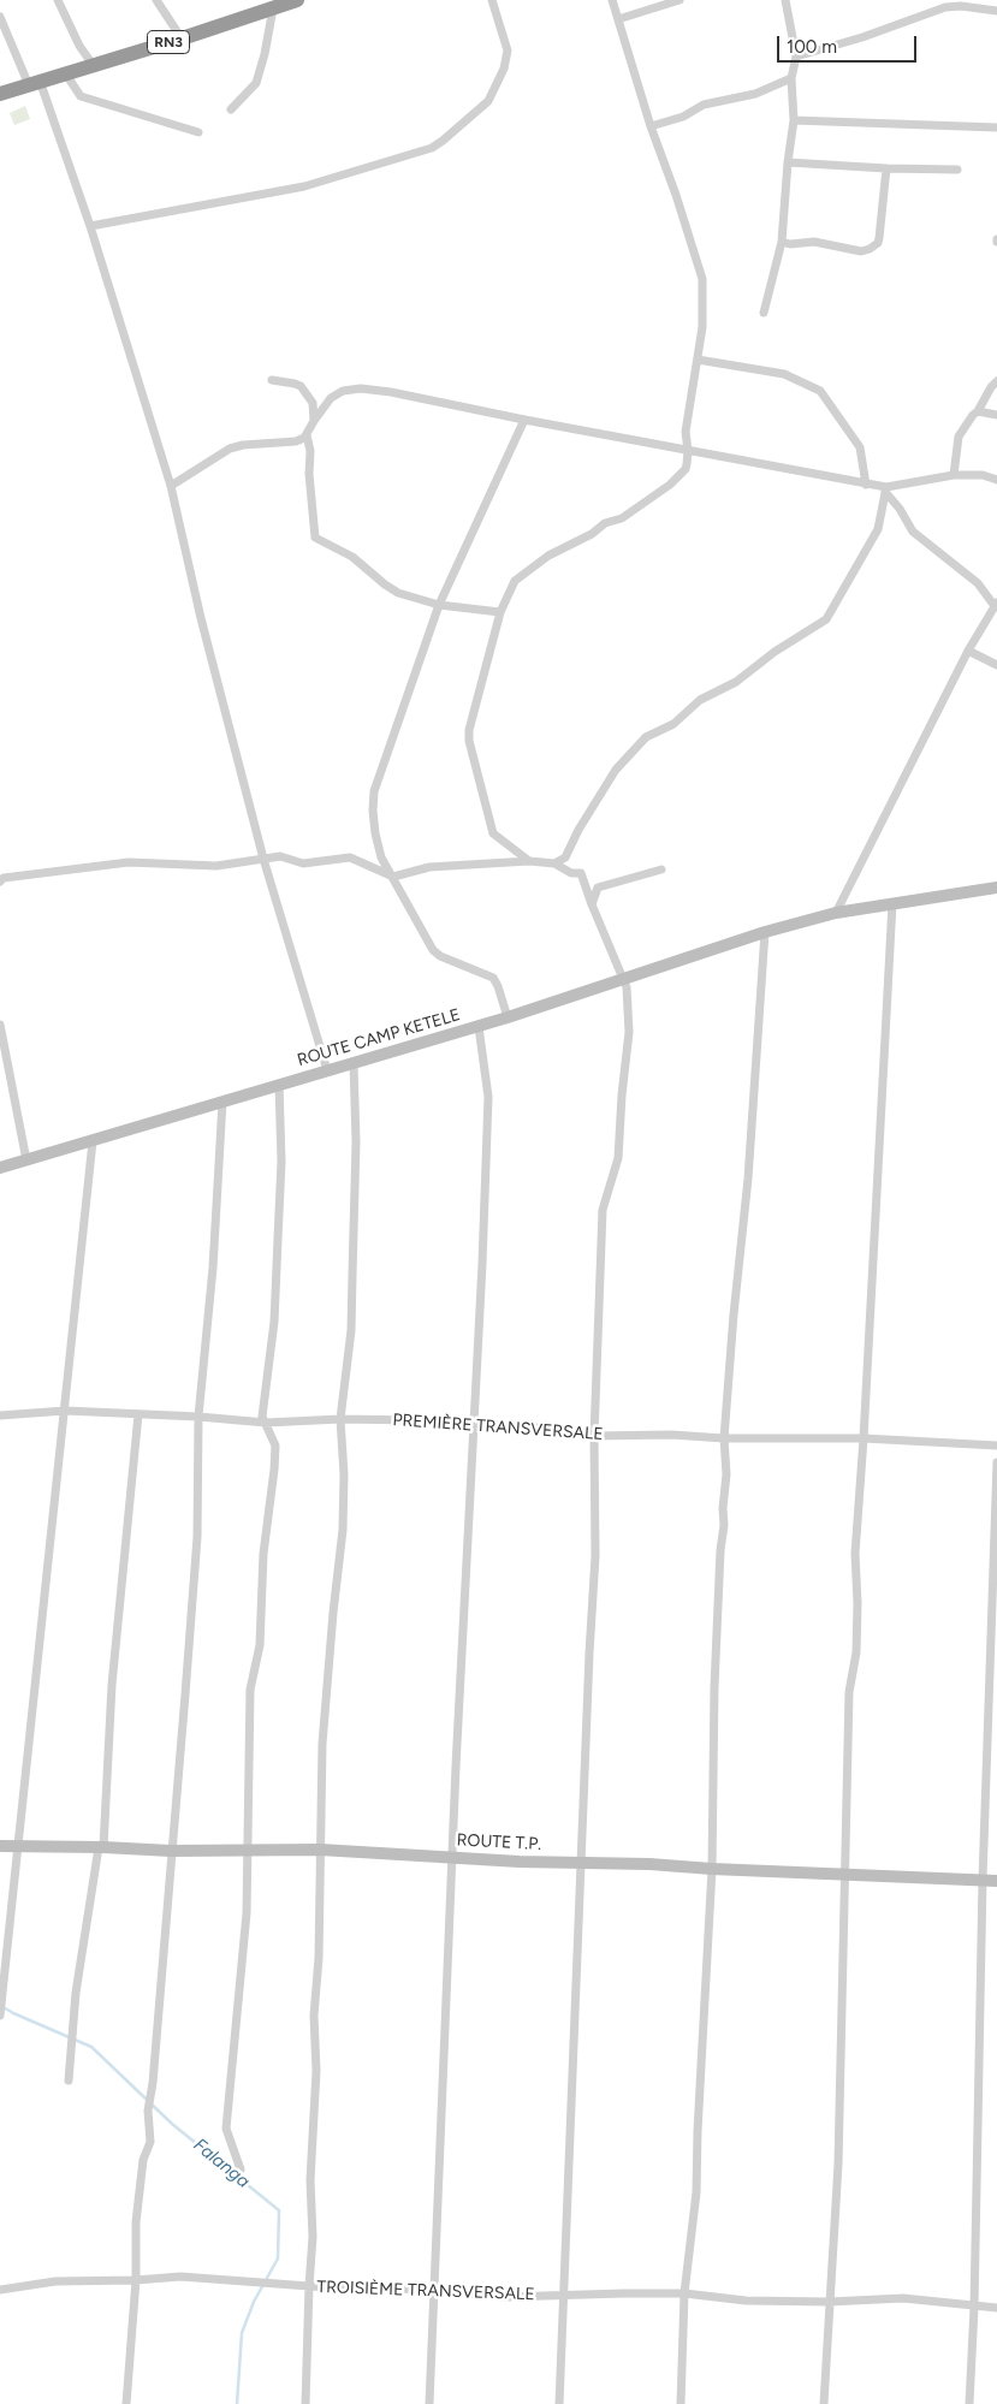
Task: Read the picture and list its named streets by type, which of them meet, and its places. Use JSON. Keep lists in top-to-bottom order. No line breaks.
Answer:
{"streets":{"highway":["RN3"],"street":["ROUTE CAMP KETELE","PREMIÈRE TRANSVERSALE","ROUTE T.P.","TROISIÈME TRANSVERSALE"]},"water":["Falanga"],"scale_bar":"100 m"}
